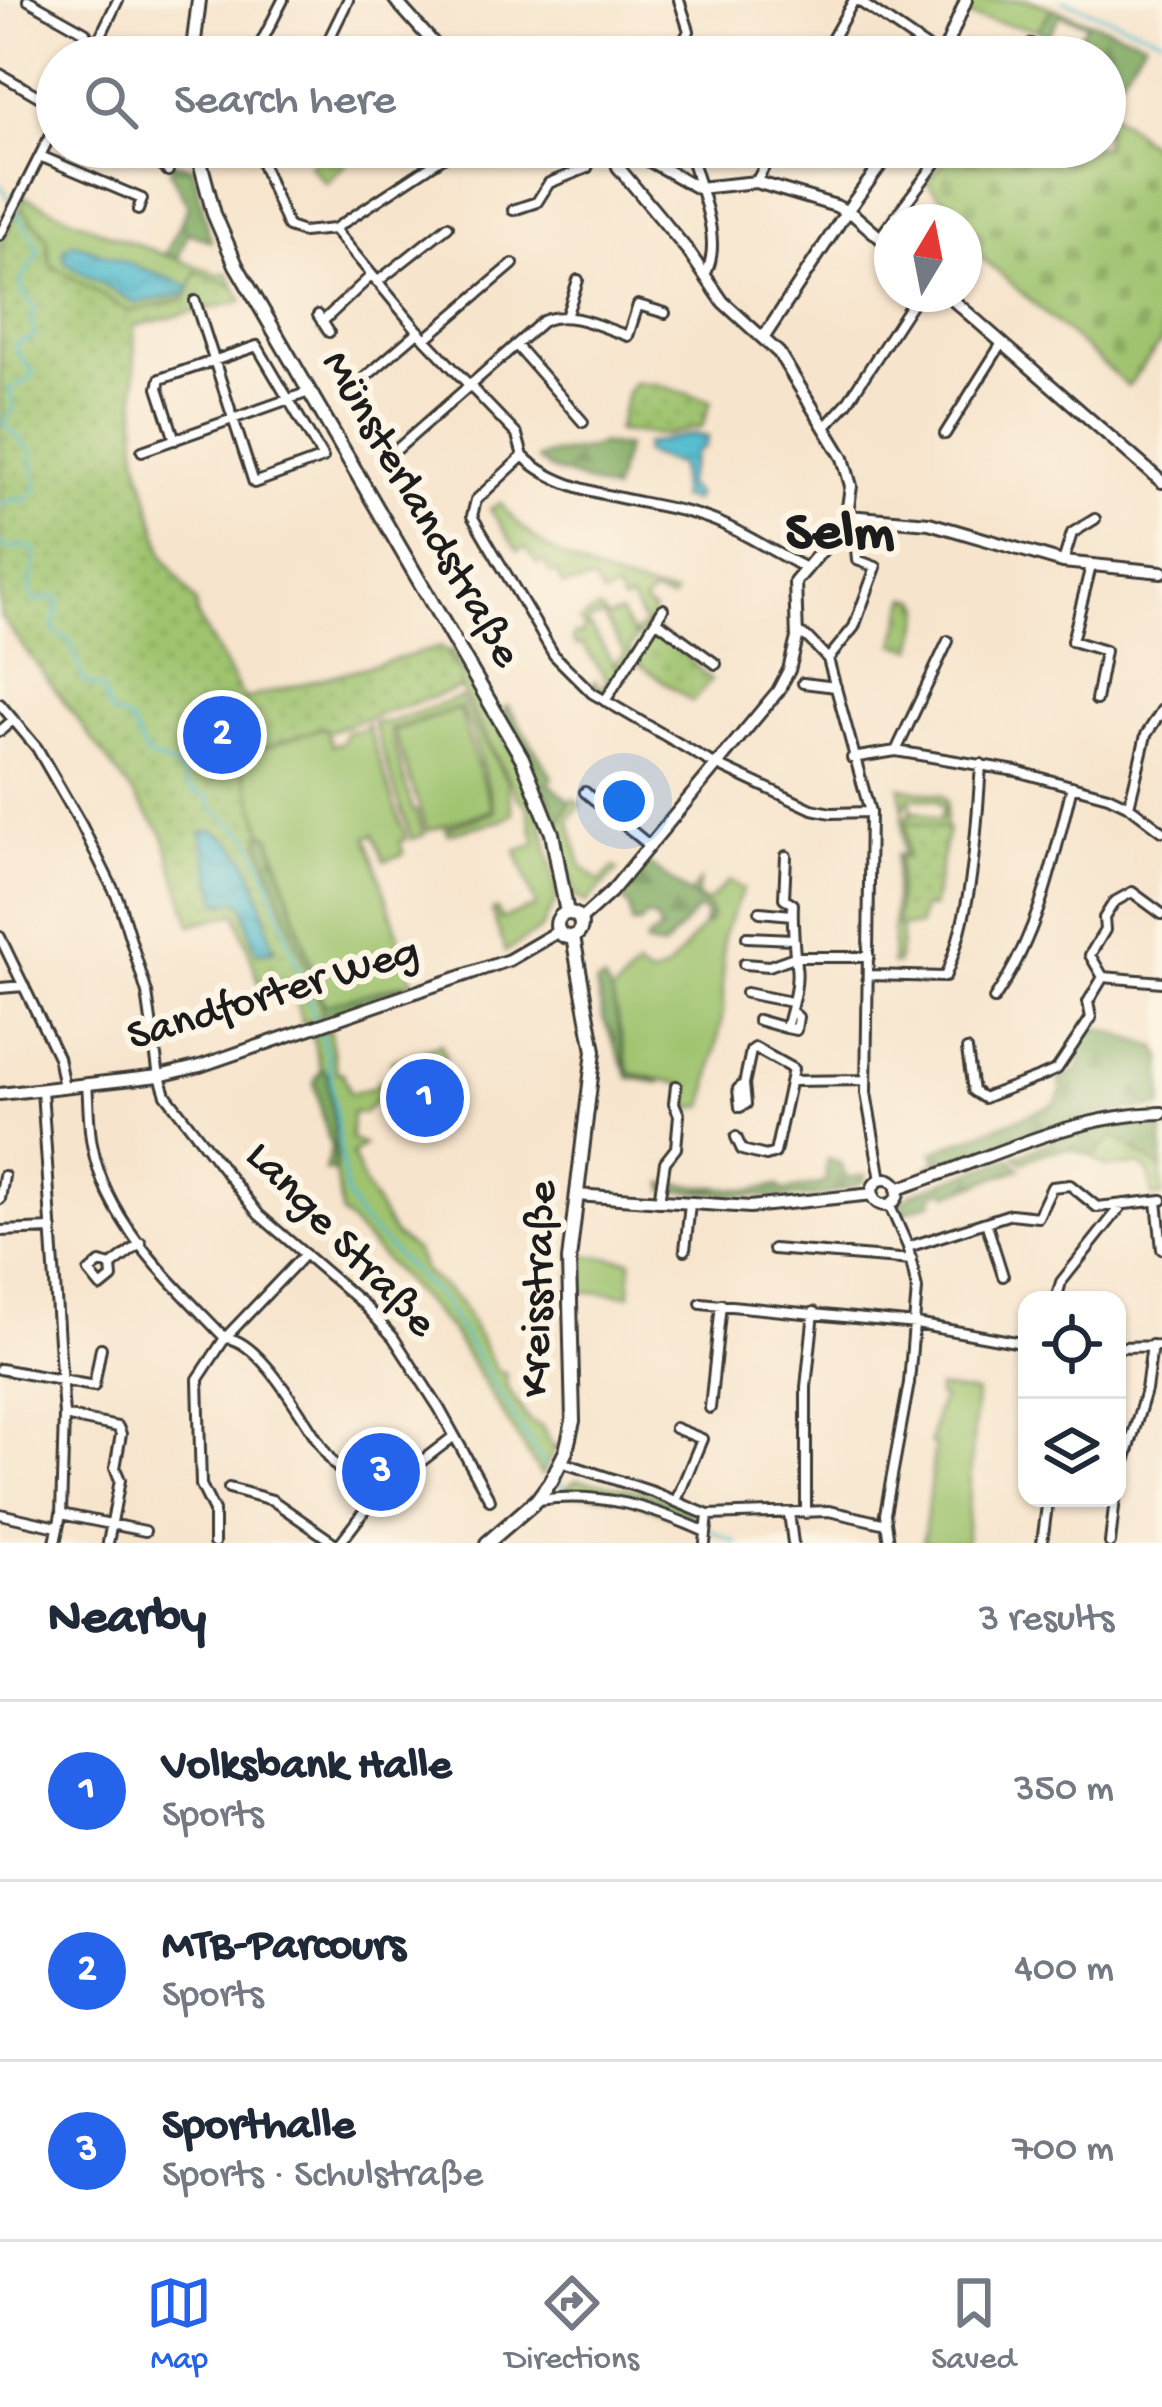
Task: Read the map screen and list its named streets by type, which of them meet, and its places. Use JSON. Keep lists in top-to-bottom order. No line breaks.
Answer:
{"streets":{"main road":["Münsterlandstraße","Kreisstraße"],"street":["Sandforter Weg","Lange Straße"]},"crossings":[["Sandforter Weg","Lange Straße"],["Sandforter Weg","Kreisstraße"]],"districts":["Selm"],"north":"top","page":{"search":"Search here","pins":["2","1","3"],"heading":["Nearby","3 results"],"list":[{"mark":"1","name":"Volksbank Halle","note":"Sports","value":"350 m"},{"mark":"2","name":"MTB-Parcours","note":"Sports","value":"400 m"},{"mark":"3","name":"Sporthalle","note":"Sports · Schulstraße","value":"700 m"}],"nav":["Map","Directions","Saved"]}}
